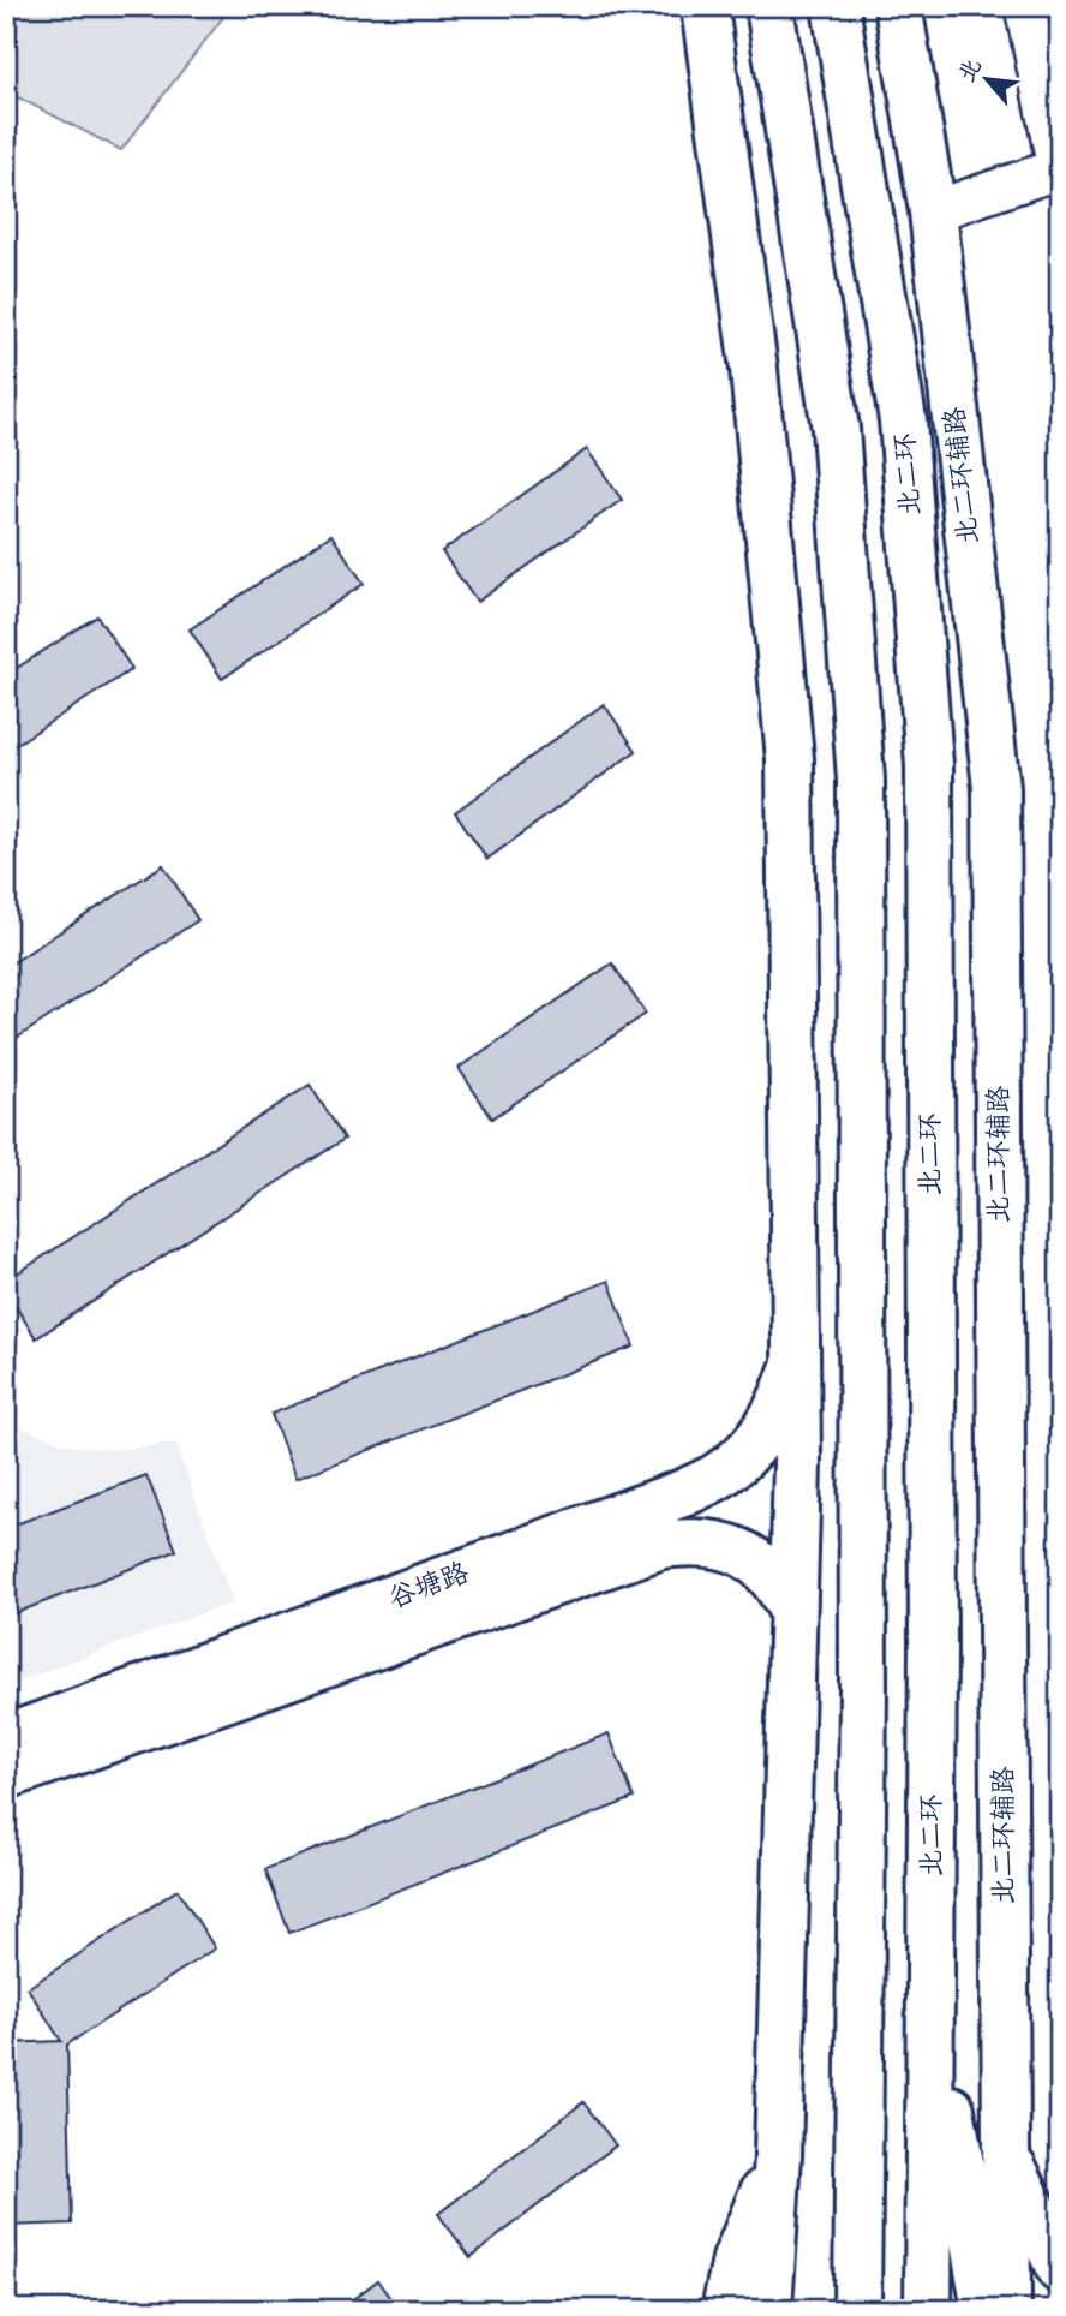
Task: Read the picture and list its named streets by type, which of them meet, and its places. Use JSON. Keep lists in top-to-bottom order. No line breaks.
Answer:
{"streets":{"main road":["北二环","北二环辅路","谷塘路"]},"north":"top left"}
